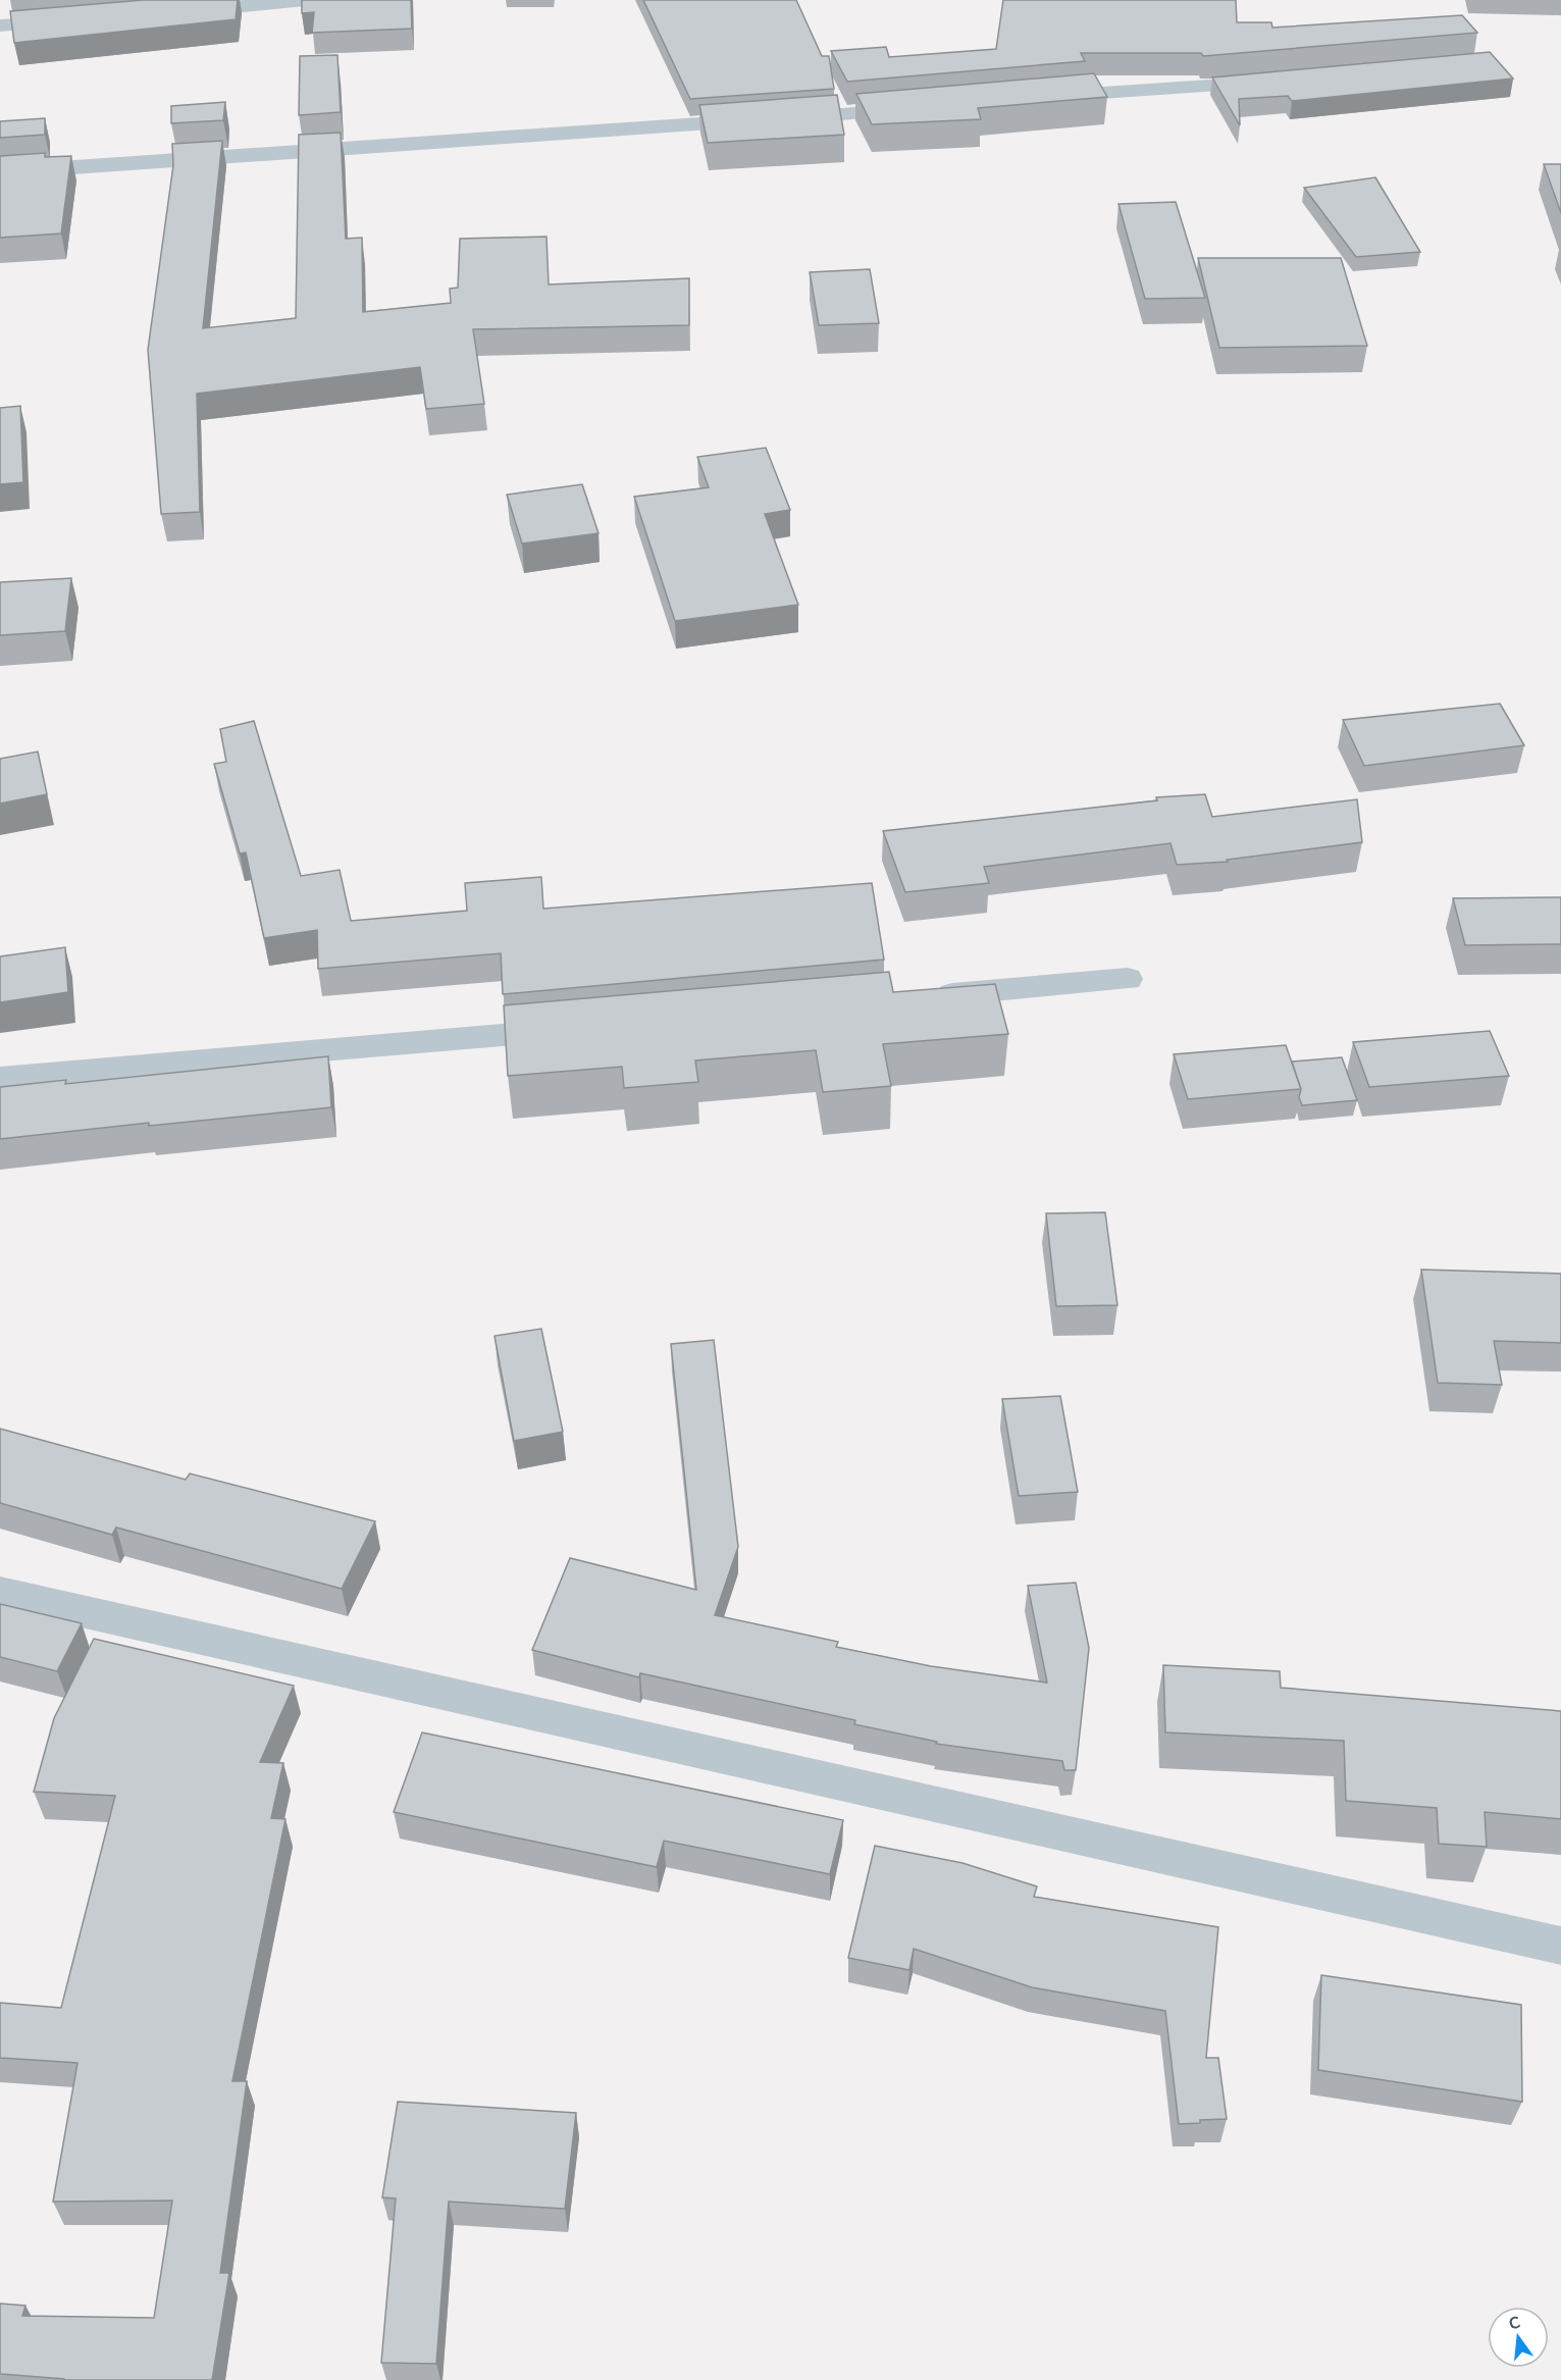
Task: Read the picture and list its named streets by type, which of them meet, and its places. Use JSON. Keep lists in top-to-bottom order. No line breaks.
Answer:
{"north":"top"}
